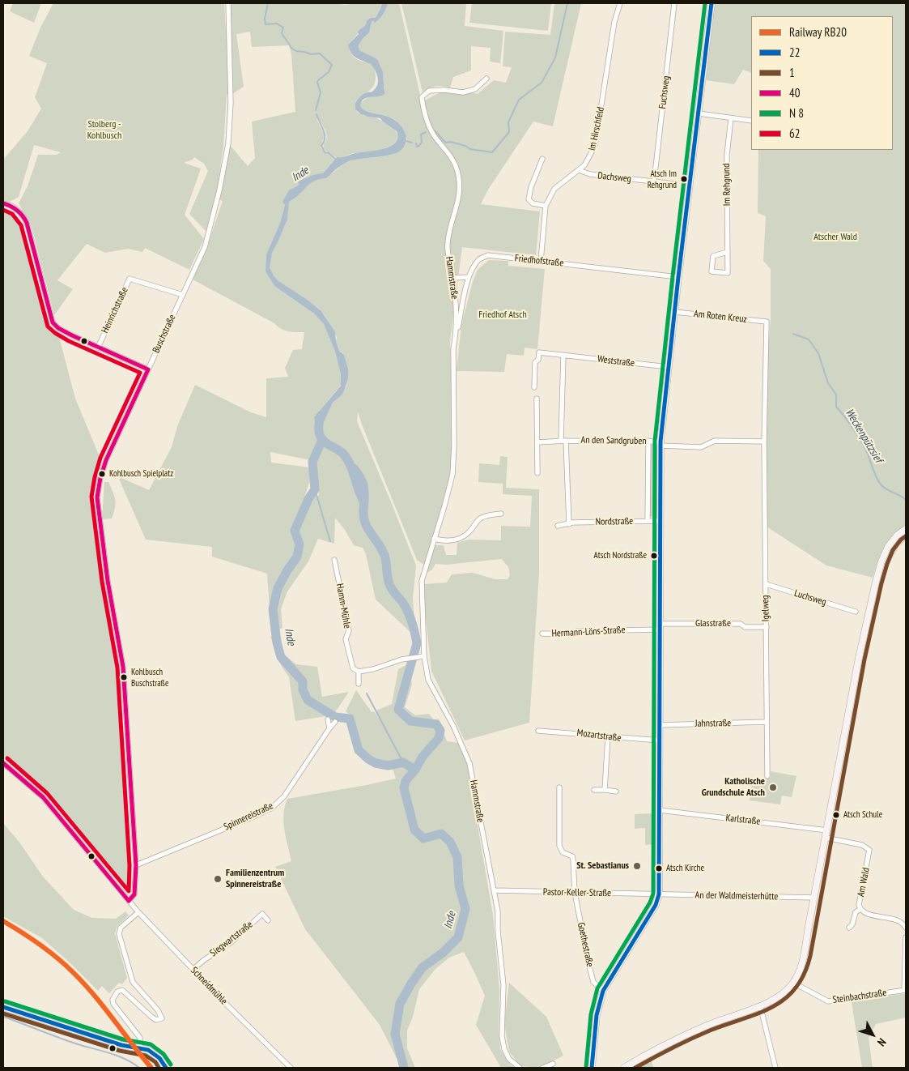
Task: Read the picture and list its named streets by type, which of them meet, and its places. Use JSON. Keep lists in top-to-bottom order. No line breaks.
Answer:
{"streets":{"street":["Fuchsweg","Im Hirschfeld","Dachsweg","Im Rehgrund","Friedhofstraße","Hammstraße","Heinrichstraße","Am Roten Kreuz","Buschstraße","Weststraße","An den Sandgruben","Nordstraße","Luchsweg","Hamm-Mühle","Igelweg","Glasstraße","Hermann-Löns-Straße","Jahnstraße","Mozartstraße","Spinnereistraße","Karlstraße","Am Wald","Pastor-Keller-Straße","An der Waldmeisterhütte","Siegwartstraße","Goethestraße","Schneidmühle","Steinbachstraße"]},"crossings":[["Fuchsweg","Dachsweg"],["Im Hirschfeld","Dachsweg"],["Im Hirschfeld","Friedhofstraße"],["Friedhofstraße","Hammstraße"],["Hammstraße","Pastor-Keller-Straße"],["Heinrichstraße","Buschstraße"],["Am Roten Kreuz","Igelweg"],["Buschstraße","Spinnereistraße"],["Buschstraße","Schneidmühle"],["Weststraße","An den Sandgruben"],["An den Sandgruben","Nordstraße"],["Luchsweg","Igelweg"],["Igelweg","Glasstraße"],["Igelweg","Jahnstraße"],["Glasstraße","Hermann-Löns-Straße"],["Pastor-Keller-Straße","An der Waldmeisterhütte"],["Pastor-Keller-Straße","Goethestraße"],["Siegwartstraße","Schneidmühle"]],"water":["Inde","Weckenpützsief"],"parks":["Stolberg - Kohlbusch","Atscher Wald","Friedhof Atsch"],"places":["Atsch Im Rehgrund","Kohlbusch Spielplatz","Atsch Nordstraße","Kohlbusch Buschstraße","Katholische Grundschule Atsch","Atsch Schule","St. Sebastianus","Atsch Kirche","Familienzentrum Spinnereistraße"],"lines":["transit line 22","transit line 40","transit line 62","transit line 1","rail line RB20"],"legend":["Railway RB20","22","1","40","N 8","62"],"north":"bottom right"}
